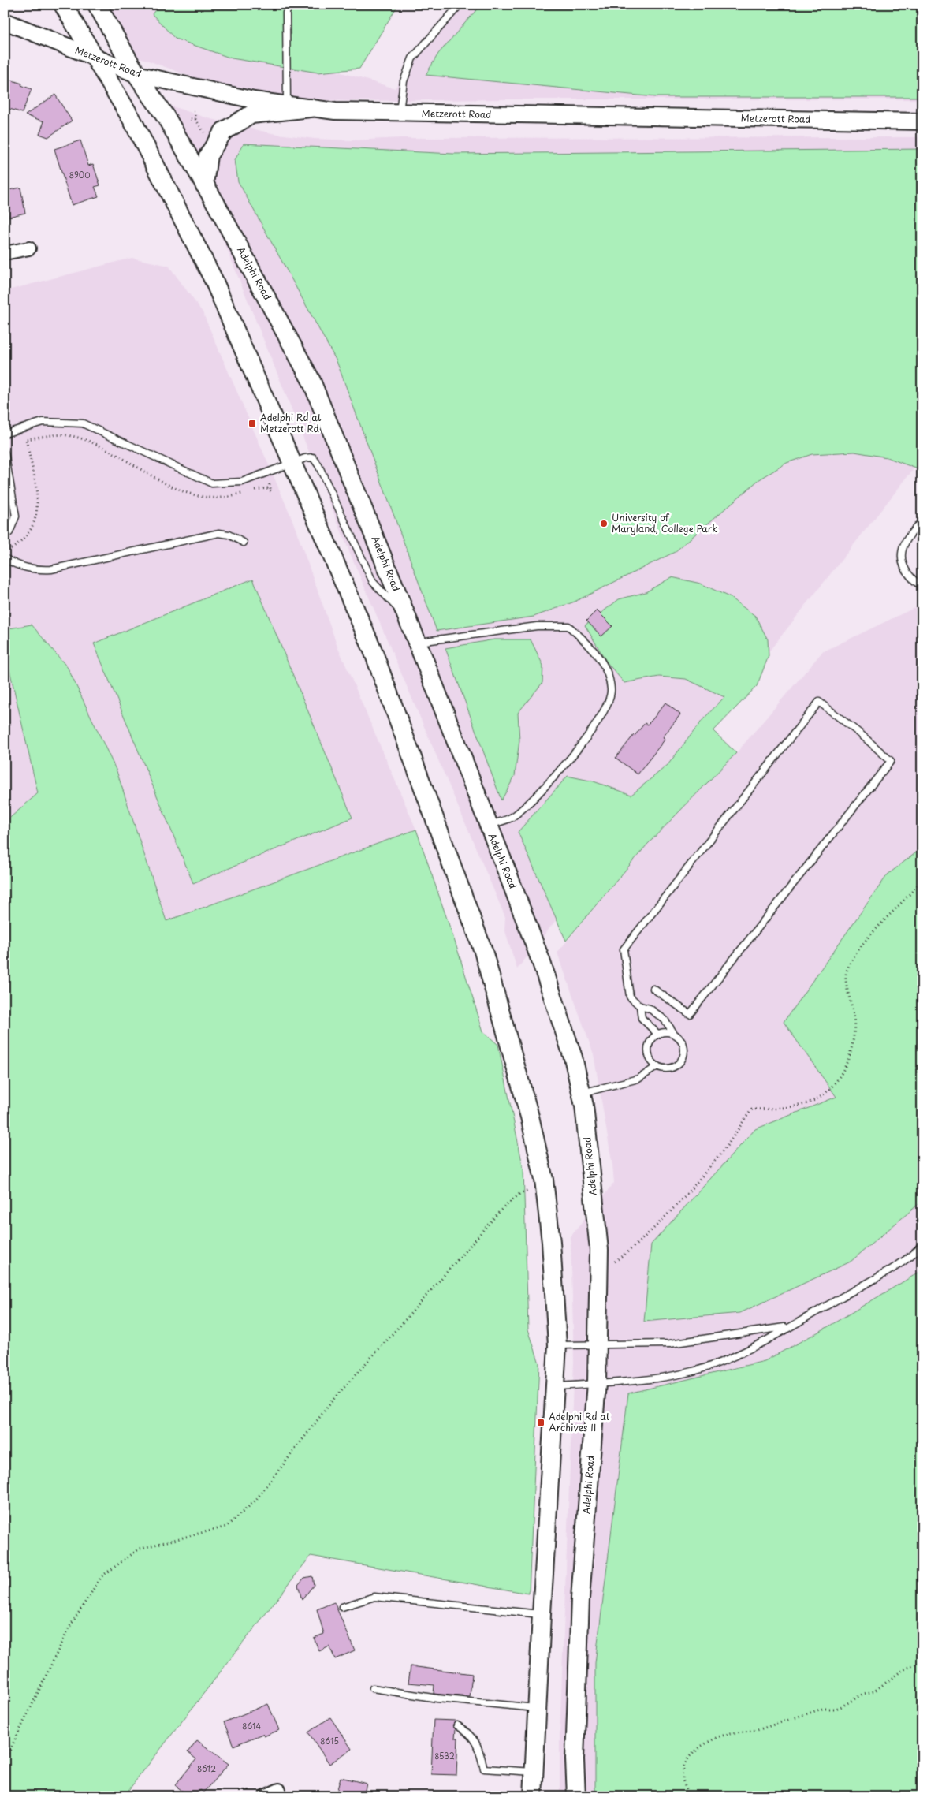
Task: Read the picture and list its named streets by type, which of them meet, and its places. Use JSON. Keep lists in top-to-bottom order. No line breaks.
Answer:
{"streets":{"main road":["Adelphi Road"],"street":["Metzerott Road"]},"crossings":[["Metzerott Road","Adelphi Road"]],"places":{"transit":["Adelphi Rd at Metzerott Rd","Adelphi Rd at Archives II"],"other":["University of Maryland, College Park"]},"house_numbers":["8900","8614","8615","8532","8612"]}
